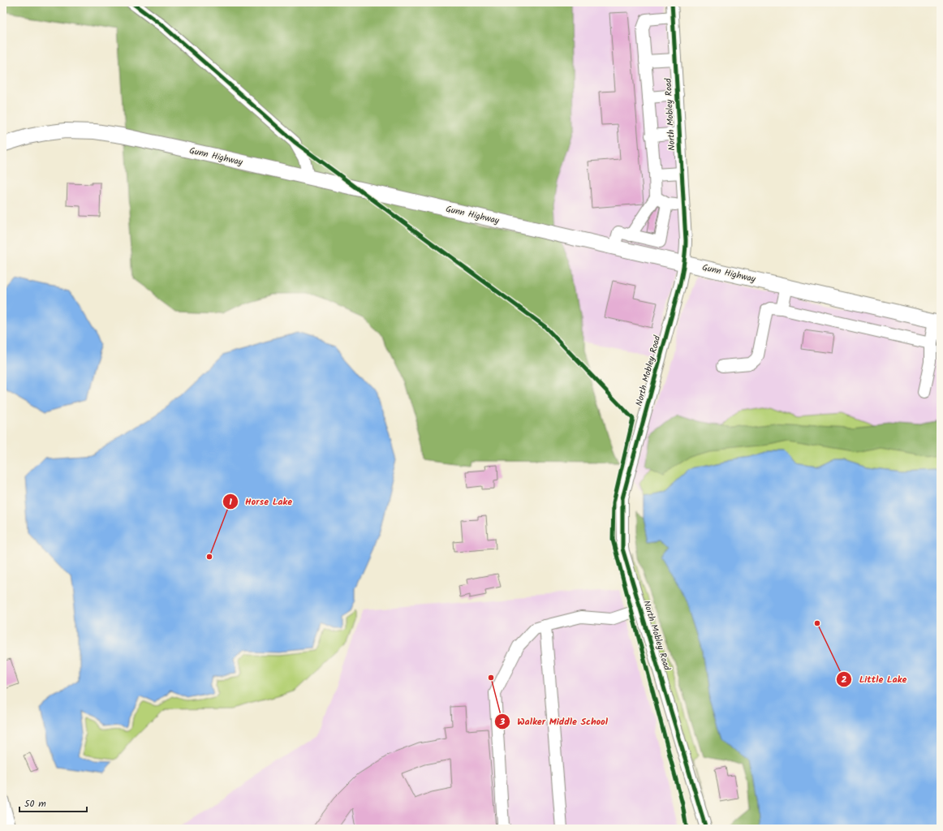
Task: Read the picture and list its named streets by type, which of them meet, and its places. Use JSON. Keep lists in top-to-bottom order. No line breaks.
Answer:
{"streets":{"main road":["Gunn Highway"],"street":["North Mobley Road"]},"crossings":[["North Mobley Road","Gunn Highway"]],"places":["Horse Lake","Little Lake","Walker Middle School"],"scale_bar":"50 m"}
